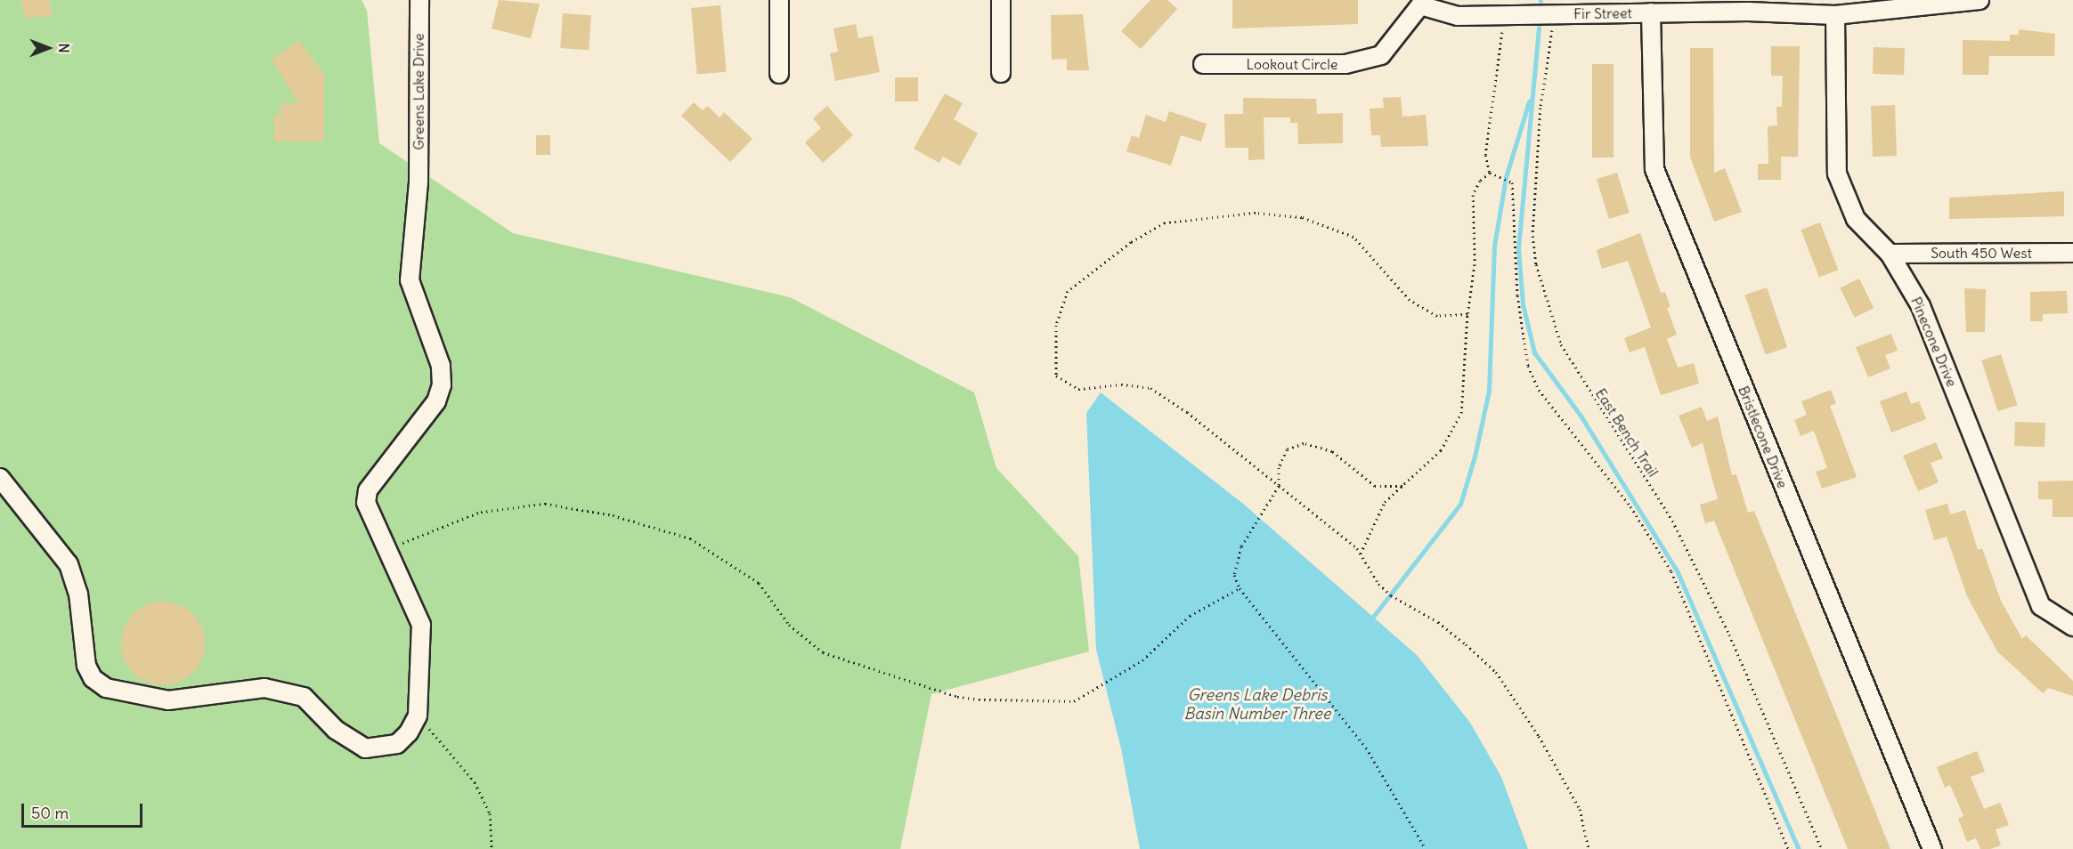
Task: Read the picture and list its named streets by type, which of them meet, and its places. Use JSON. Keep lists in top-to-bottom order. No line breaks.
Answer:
{"streets":{"street":["Fir Street","Lookout Circle","Greens Lake Drive","South 450 West","Pinecone Drive","Bristlecone Drive"],"path":["East Bench Trail"]},"crossings":[["Fir Street","Lookout Circle"],["Fir Street","Pinecone Drive"],["Fir Street","East Bench Trail"],["Fir Street","Bristlecone Drive"],["South 450 West","Pinecone Drive"]],"water":["Greens Lake Debris Basin Number Three"],"scale_bar":"50 m","north":"right"}
